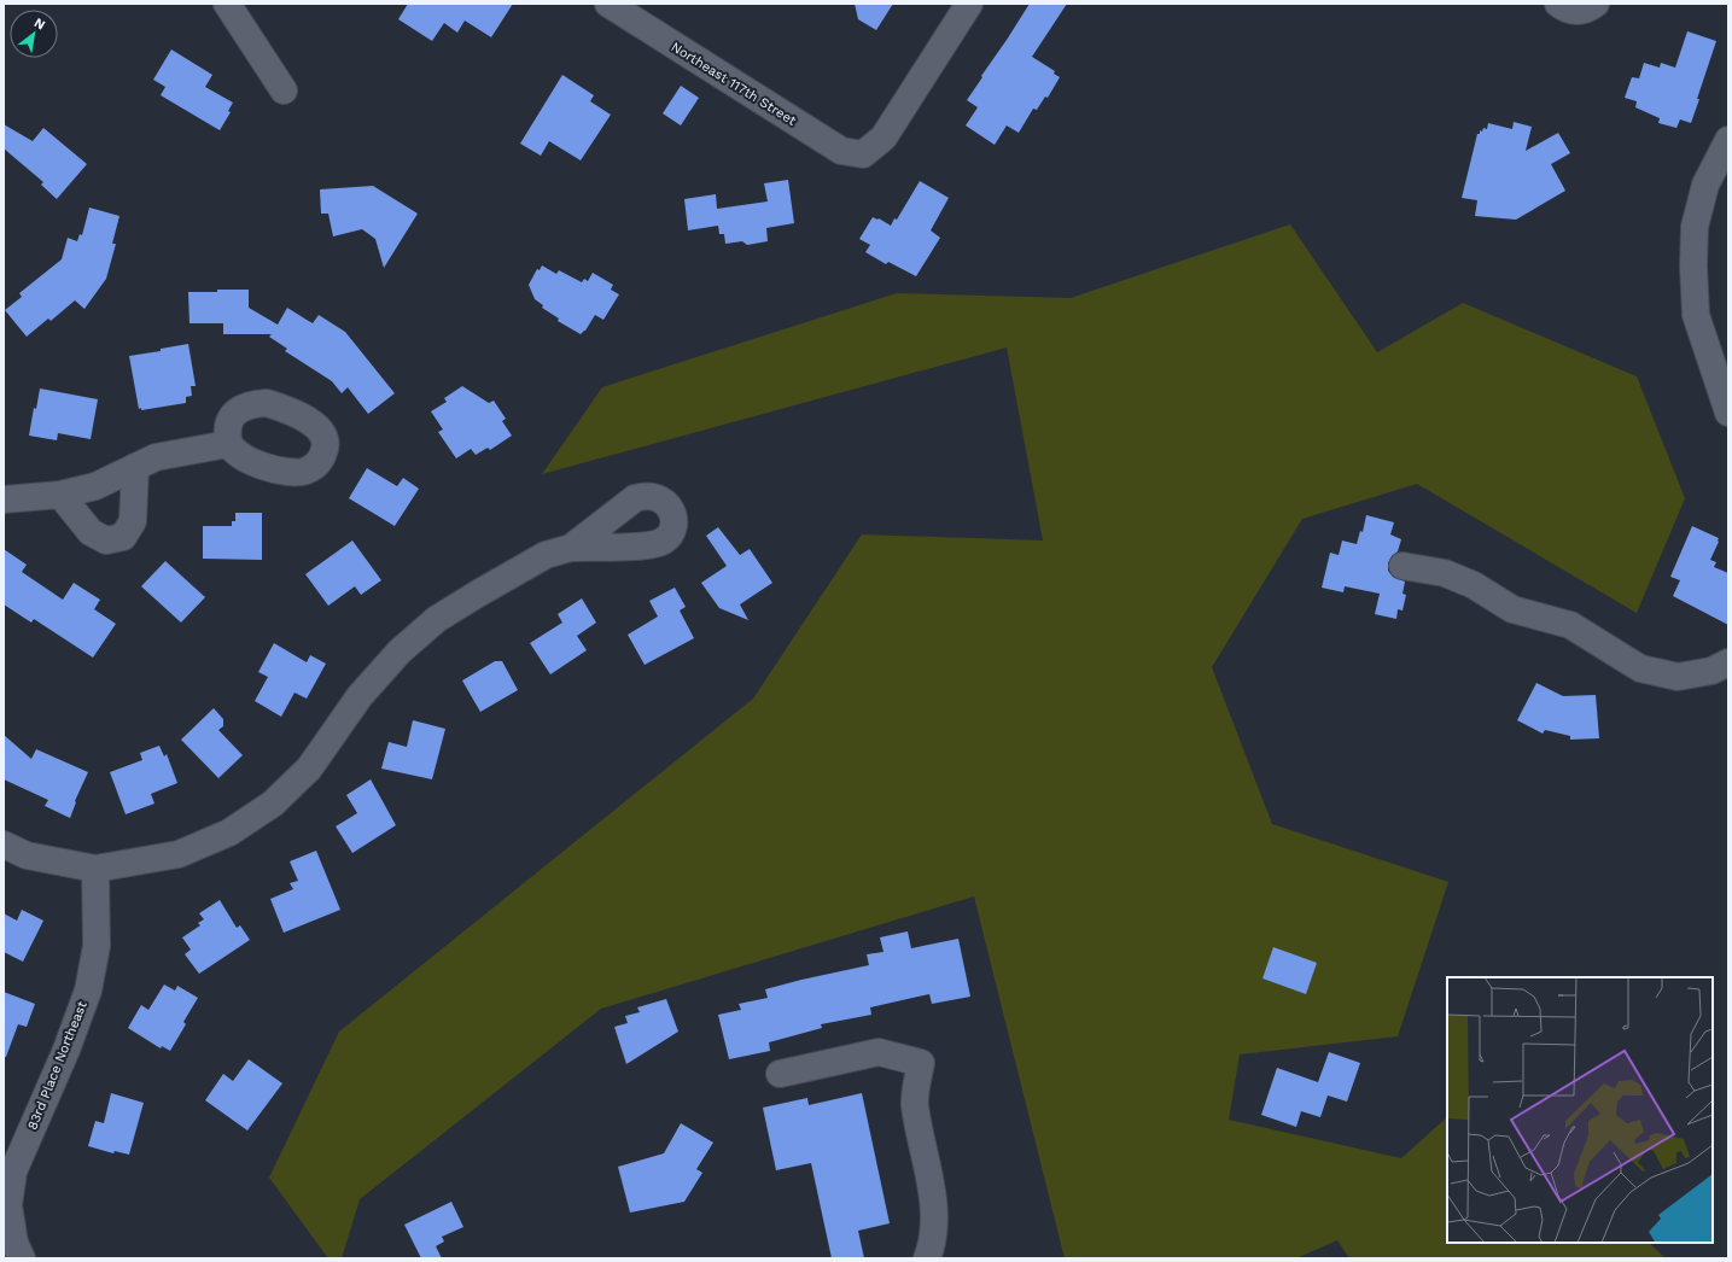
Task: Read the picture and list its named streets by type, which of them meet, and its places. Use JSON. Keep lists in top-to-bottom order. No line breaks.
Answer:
{"streets":{"street":["Northeast 117th Street","83rd Place Northeast"]},"north":"top right"}
